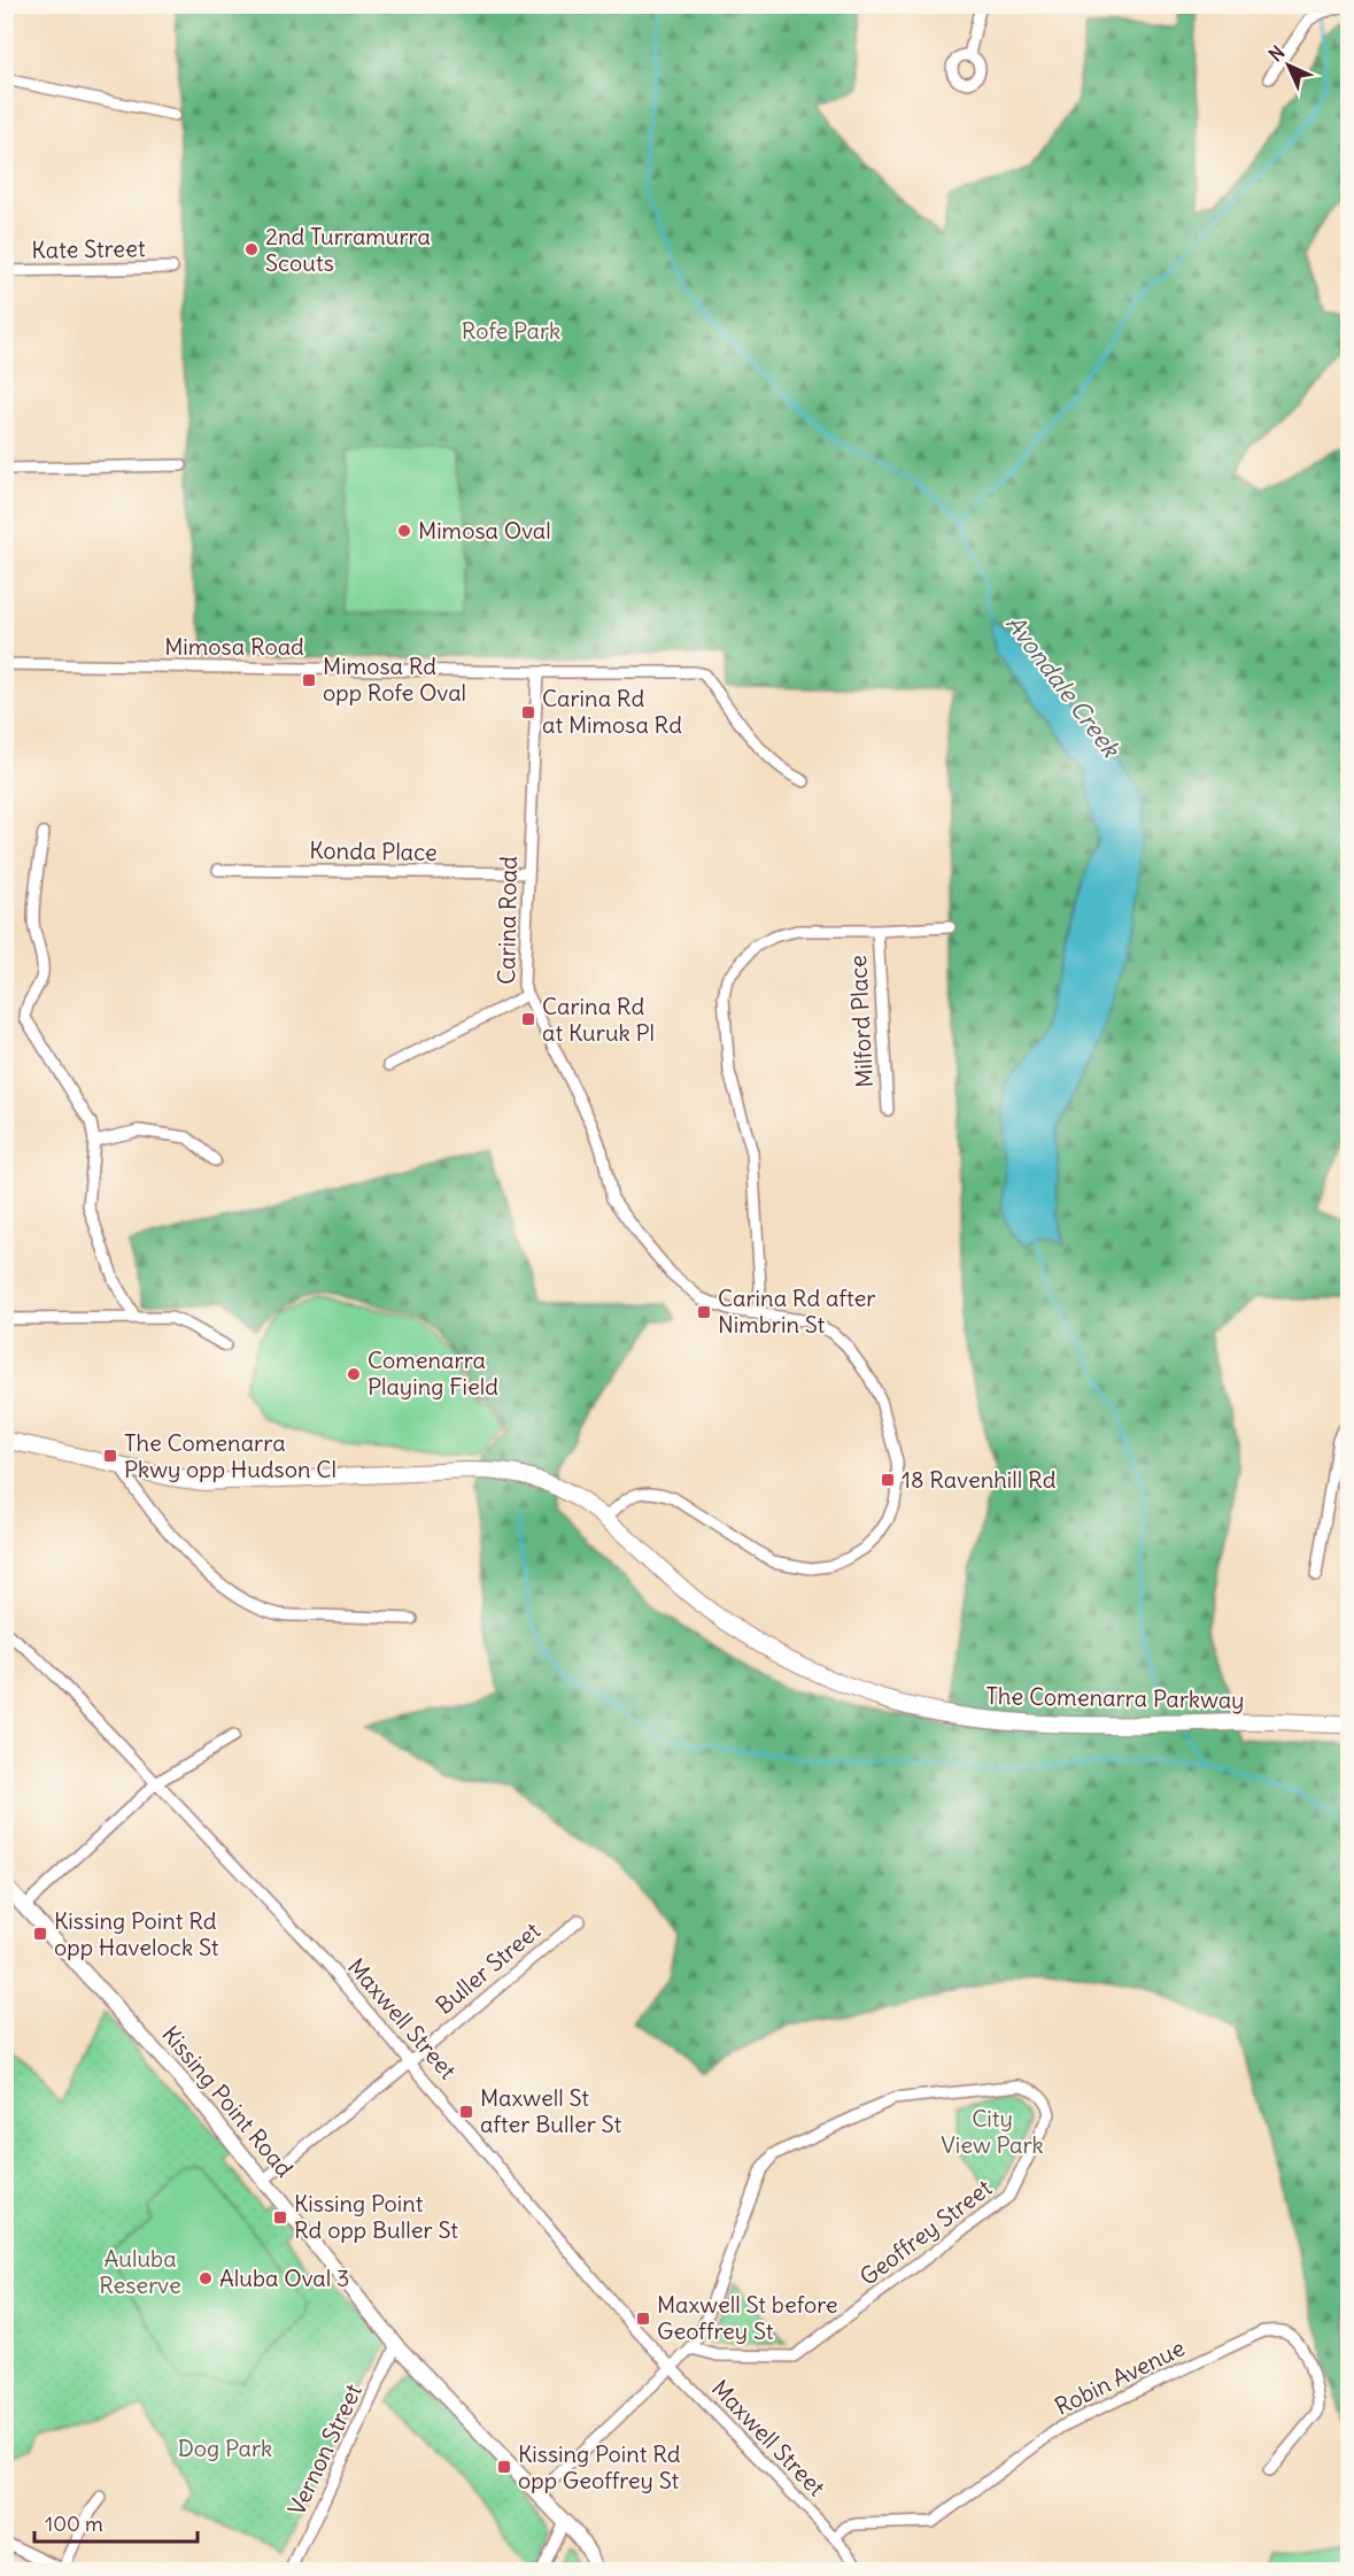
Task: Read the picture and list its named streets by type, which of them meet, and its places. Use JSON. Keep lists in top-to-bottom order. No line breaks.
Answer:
{"streets":{"main road":["The Comenarra Parkway"],"street":["Kate Street","Mimosa Road","Konda Place","Carina Road","Milford Place","Buller Street","Maxwell Street","Kissing Point Road","Geoffrey Street","Robin Avenue","Vernon Street"]},"crossings":[["Mimosa Road","Carina Road"],["Konda Place","Carina Road"],["Carina Road","The Comenarra Parkway"],["Buller Street","Maxwell Street"],["Buller Street","Kissing Point Road"],["Maxwell Street","Geoffrey Street"],["Maxwell Street","Robin Avenue"],["Kissing Point Road","Geoffrey Street"],["Kissing Point Road","Vernon Street"]],"water":["Avondale Creek"],"parks":["Rofe Park","City View Park","Auluba Reserve","Dog Park"],"places":{"other":["2nd Turramurra Scouts","Mimosa Oval","Comenarra Playing Field","Aluba Oval 3"],"transit":["Mimosa Rd opp Rofe Oval","Carina Rd at Mimosa Rd","Carina Rd at Kuruk Pl","Carina Rd after Nimbrin St","The Comenarra Pkwy opp Hudson Cl","18 Ravenhill Rd","Kissing Point Rd opp Havelock St","Maxwell St after Buller St","Kissing Point Rd opp Buller St","Maxwell St before Geoffrey St","Kissing Point Rd opp Geoffrey St"]},"scale_bar":"100 m","north":"top left"}
